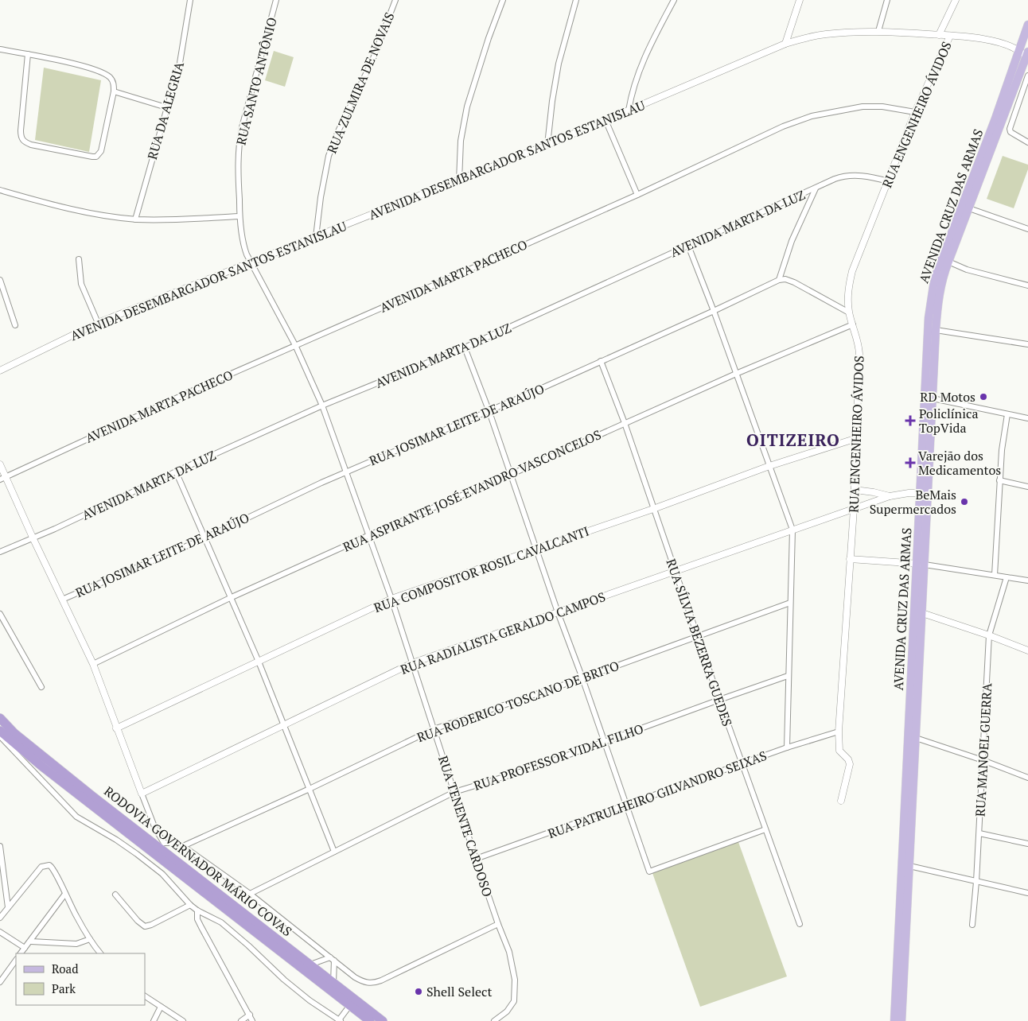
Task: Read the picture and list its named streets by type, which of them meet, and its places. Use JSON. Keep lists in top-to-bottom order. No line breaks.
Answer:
{"streets":{"highway":["RODOVIA GOVERNADOR MÁRIO COVAS"],"main road":["AVENIDA CRUZ DAS ARMAS"],"street":["RUA SANTO ANTÔNIO","RUA ZULMIRA DE NOVAIS","RUA DA ALEGRIA","RUA ENGENHEIRO ÁVIDOS","AVENIDA DESEMBARGADOR SANTOS ESTANISLAU","AVENIDA MARTA DA LUZ","AVENIDA MARTA PACHECO","RUA JOSIMAR LEITE DE ARAÚJO","RUA ASPIRANTE JOSÉ EVANDRO VASCONCELOS","RUA COMPOSITOR ROSIL CAVALCANTI","RUA RADIALISTA GERALDO CAMPOS","RUA SÍLVIA BEZERRA GUEDES","RUA RODERICO TOSCANO DE BRITO","RUA MANOEL GUERRA","RUA PROFESSOR VIDAL FILHO","RUA PATRULHEIRO GILVANDRO SEIXAS","RUA TENENTE CARDOSO"]},"crossings":[["RUA SANTO ANTÔNIO","AVENIDA DESEMBARGADOR SANTOS ESTANISLAU"],["RUA SANTO ANTÔNIO","AVENIDA MARTA DA LUZ"],["RUA SANTO ANTÔNIO","AVENIDA MARTA PACHECO"],["RUA SANTO ANTÔNIO","RUA TENENTE CARDOSO"],["RUA ZULMIRA DE NOVAIS","AVENIDA DESEMBARGADOR SANTOS ESTANISLAU"],["RUA ENGENHEIRO ÁVIDOS","AVENIDA DESEMBARGADOR SANTOS ESTANISLAU"],["RUA ENGENHEIRO ÁVIDOS","AVENIDA MARTA DA LUZ"],["RUA ENGENHEIRO ÁVIDOS","AVENIDA MARTA PACHECO"],["RUA ENGENHEIRO ÁVIDOS","RUA ASPIRANTE JOSÉ EVANDRO VASCONCELOS"],["RUA ENGENHEIRO ÁVIDOS","RUA COMPOSITOR ROSIL CAVALCANTI"],["RUA ENGENHEIRO ÁVIDOS","RUA RADIALISTA GERALDO CAMPOS"],["RUA ENGENHEIRO ÁVIDOS","RUA PATRULHEIRO GILVANDRO SEIXAS"],["AVENIDA DESEMBARGADOR SANTOS ESTANISLAU","AVENIDA CRUZ DAS ARMAS"],["AVENIDA MARTA DA LUZ","RUA TENENTE CARDOSO"],["RUA JOSIMAR LEITE DE ARAÚJO","RUA SÍLVIA BEZERRA GUEDES"],["RUA JOSIMAR LEITE DE ARAÚJO","RUA TENENTE CARDOSO"],["RUA ASPIRANTE JOSÉ EVANDRO VASCONCELOS","RUA SÍLVIA BEZERRA GUEDES"],["RUA ASPIRANTE JOSÉ EVANDRO VASCONCELOS","RUA TENENTE CARDOSO"],["RUA COMPOSITOR ROSIL CAVALCANTI","RUA SÍLVIA BEZERRA GUEDES"],["RUA COMPOSITOR ROSIL CAVALCANTI","RUA TENENTE CARDOSO"],["RUA RADIALISTA GERALDO CAMPOS","RUA SÍLVIA BEZERRA GUEDES"],["RUA RADIALISTA GERALDO CAMPOS","RUA TENENTE CARDOSO"],["RUA SÍLVIA BEZERRA GUEDES","RUA RODERICO TOSCANO DE BRITO"],["RUA SÍLVIA BEZERRA GUEDES","RUA PROFESSOR VIDAL FILHO"],["RUA SÍLVIA BEZERRA GUEDES","RUA PATRULHEIRO GILVANDRO SEIXAS"],["RUA RODERICO TOSCANO DE BRITO","RUA TENENTE CARDOSO"],["RUA PROFESSOR VIDAL FILHO","RUA TENENTE CARDOSO"],["RUA PATRULHEIRO GILVANDRO SEIXAS","RUA TENENTE CARDOSO"]],"districts":["OITIZEIRO"],"places":{"other":["RD Motos","BeMais Supermercados","Shell Select"],"health":["Policlínica TopVida","Varejão dos Medicamentos"]},"legend":["Road","Park"]}
